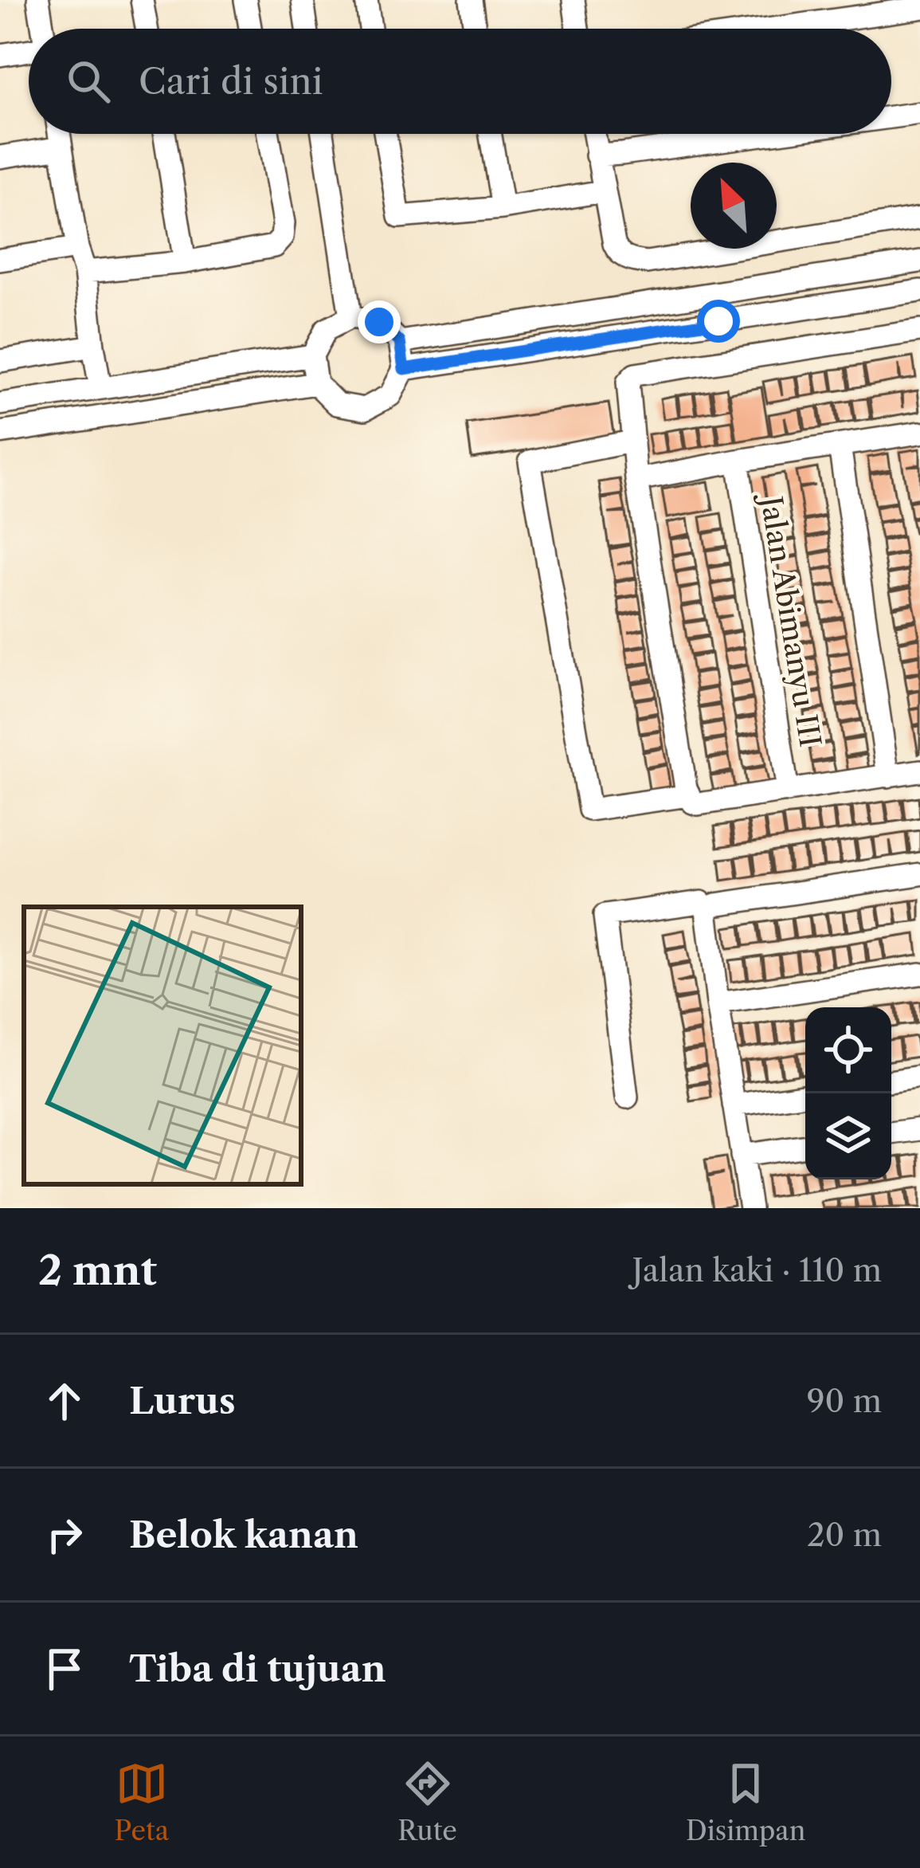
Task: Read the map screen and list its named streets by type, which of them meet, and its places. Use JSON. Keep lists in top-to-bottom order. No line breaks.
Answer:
{"streets":{"street":["Jalan Abimanyu III"]},"north":"top left","page":{"search":"Cari di sini","heading":["2 mnt","Jalan kaki · 110 m"],"list":[["Lurus","90 m"],["Belok kanan","20 m"],"Tiba di tujuan"],"nav":["Peta","Rute","Disimpan"]}}
